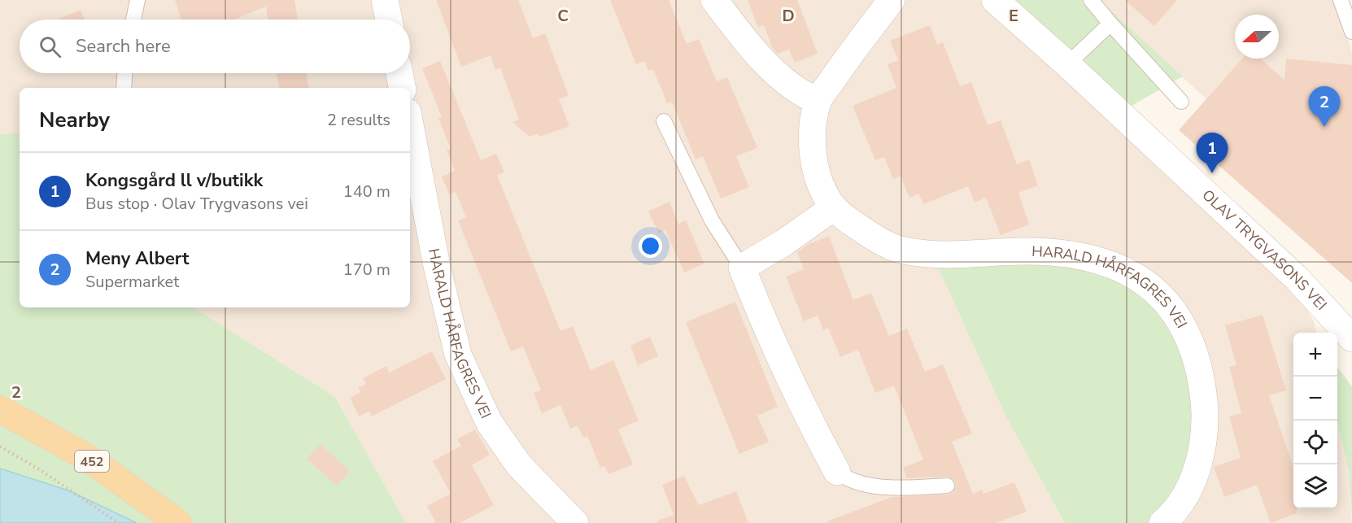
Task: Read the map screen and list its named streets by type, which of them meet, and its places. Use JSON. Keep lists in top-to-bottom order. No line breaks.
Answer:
{"streets":{"main road":["452"],"street":["OLAV TRYGVASONS VEI","HARALD HÅRFAGRES VEI"]},"north":"left","page":{"search":"Search here","pins":["2","1"],"heading":["Nearby","2 results"],"list":[{"mark":"1","name":"Kongsgård ll v/butikk","note":"Bus stop · Olav Trygvasons vei","value":"140 m"},{"mark":"2","name":"Meny Albert","note":"Supermarket","value":"170 m"}],"map_buttons":["+","−"]},"grid":{"columns":["C","D","E"],"rows":["2"]}}
